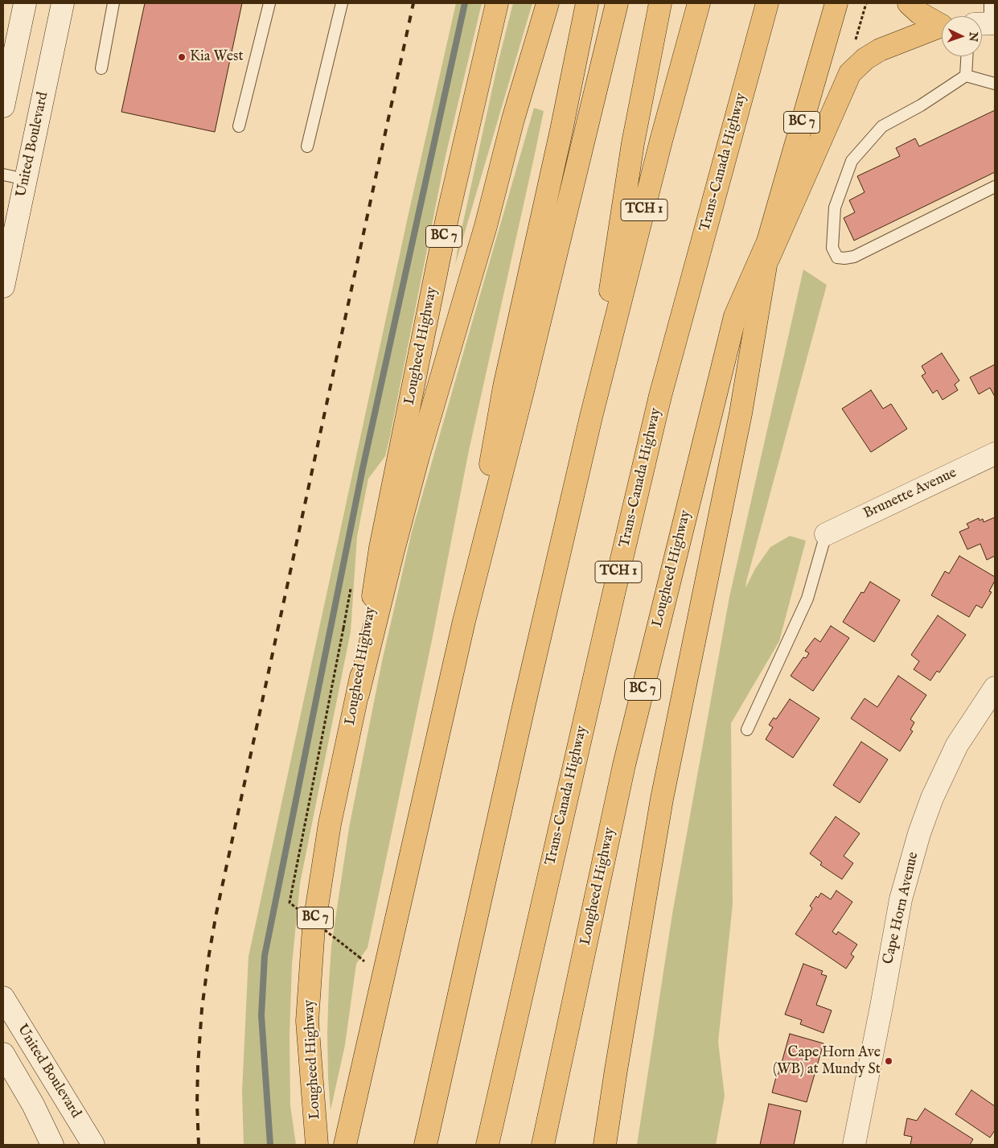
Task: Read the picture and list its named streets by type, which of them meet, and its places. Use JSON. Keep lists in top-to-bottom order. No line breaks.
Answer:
{"streets":{"main road":["BC 7","United Boulevard","Trans-Canada Highway","TCH 1","Lougheed Highway","Brunette Avenue","Cape Horn Avenue"]},"places":["Kia West","Cape Horn Ave (WB) at Mundy St"],"north":"right"}
